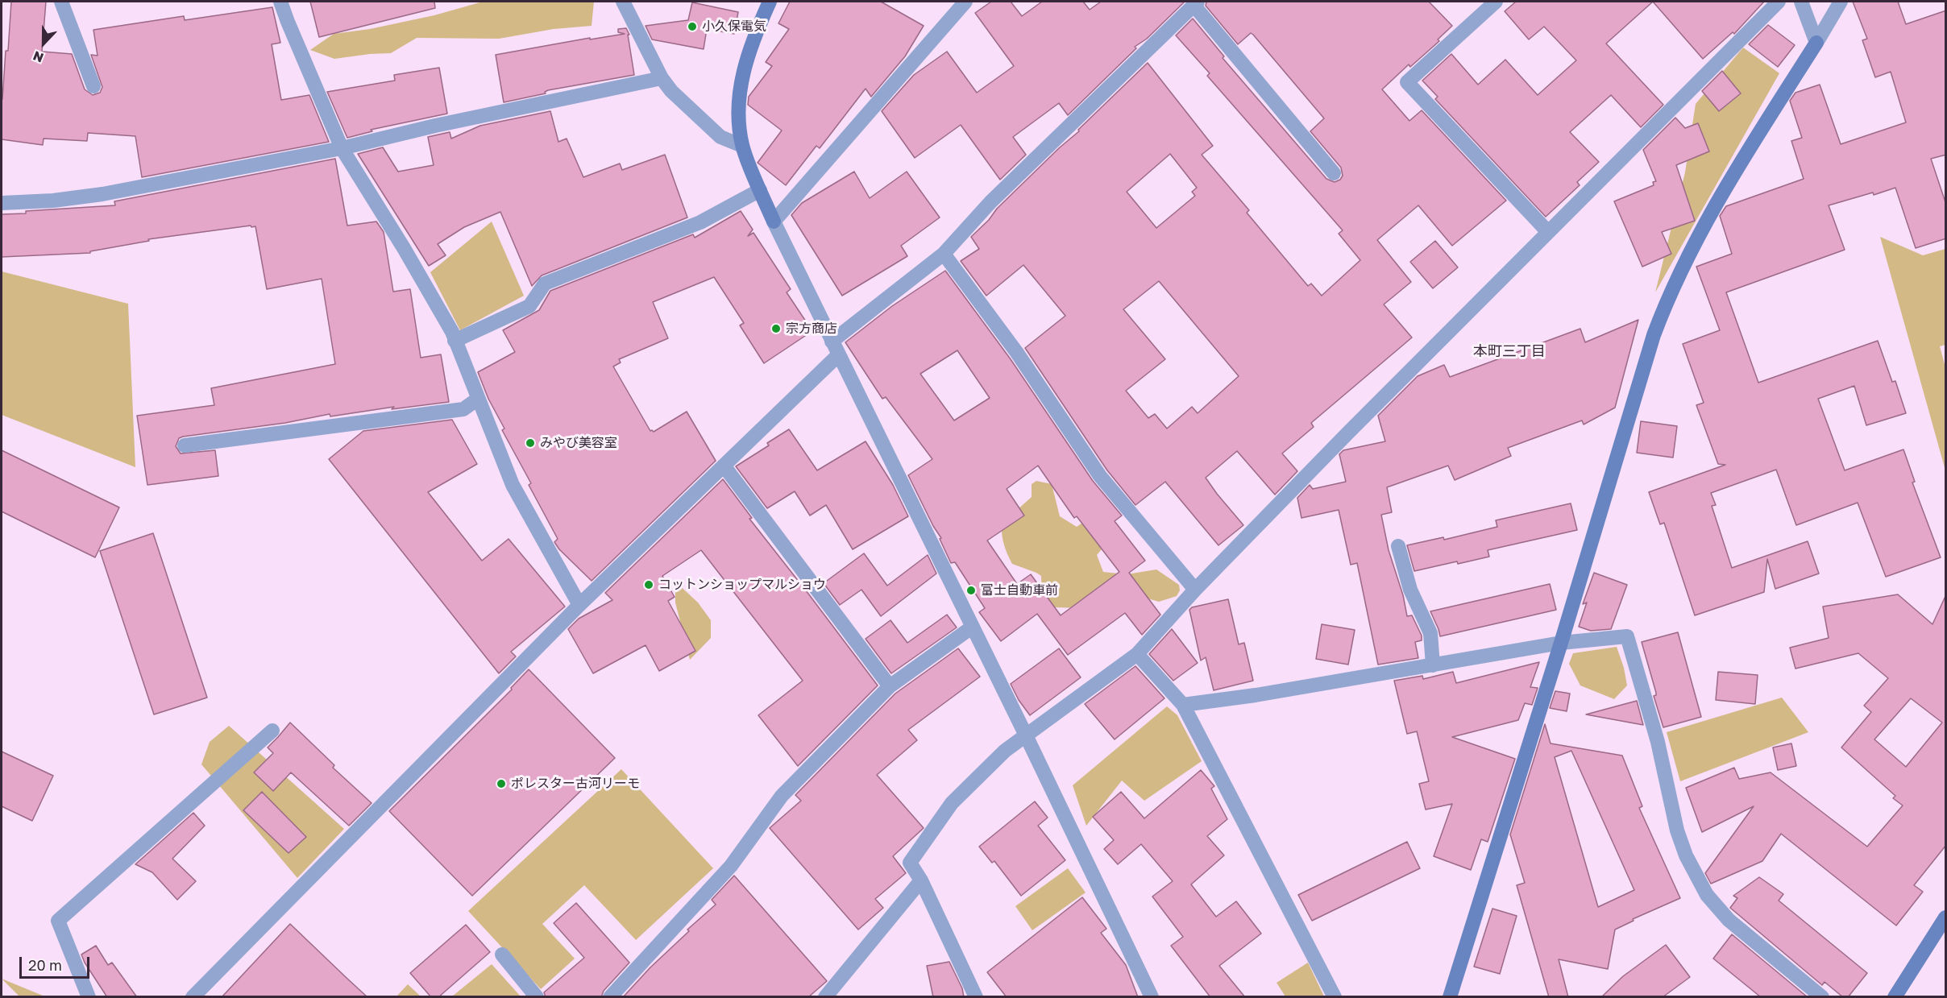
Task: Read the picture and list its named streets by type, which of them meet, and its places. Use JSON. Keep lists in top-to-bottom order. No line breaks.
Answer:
{"districts":["本町三丁目"],"places":["小久保電気","宗方商店","みやび美容室","コットンショップマルショウ","富士自動車前","ポレスター古河リーモ"],"scale_bar":"20 m","north":"bottom"}
